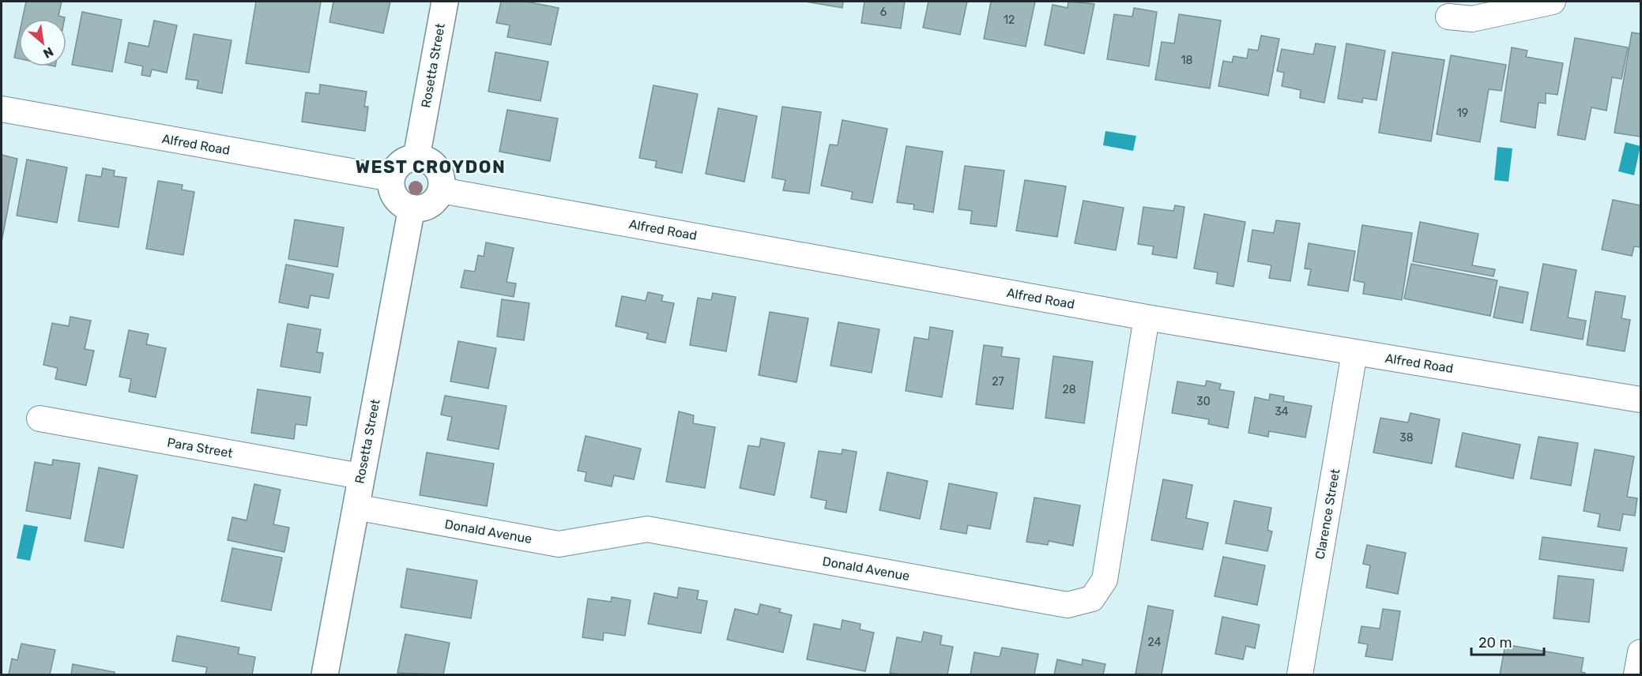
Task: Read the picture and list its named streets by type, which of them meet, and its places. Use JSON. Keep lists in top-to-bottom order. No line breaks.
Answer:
{"streets":{"street":["Rosetta Street","Alfred Road","Para Street","Clarence Street","Donald Avenue"]},"crossings":[["Rosetta Street","Alfred Road"],["Rosetta Street","Para Street"],["Rosetta Street","Donald Avenue"],["Alfred Road","Clarence Street"],["Alfred Road","Donald Avenue"]],"districts":["WEST CROYDON"],"house_numbers":["6","12","18","19","27","28","30","34","38","24"],"scale_bar":"20 m","north":"bottom right"}
